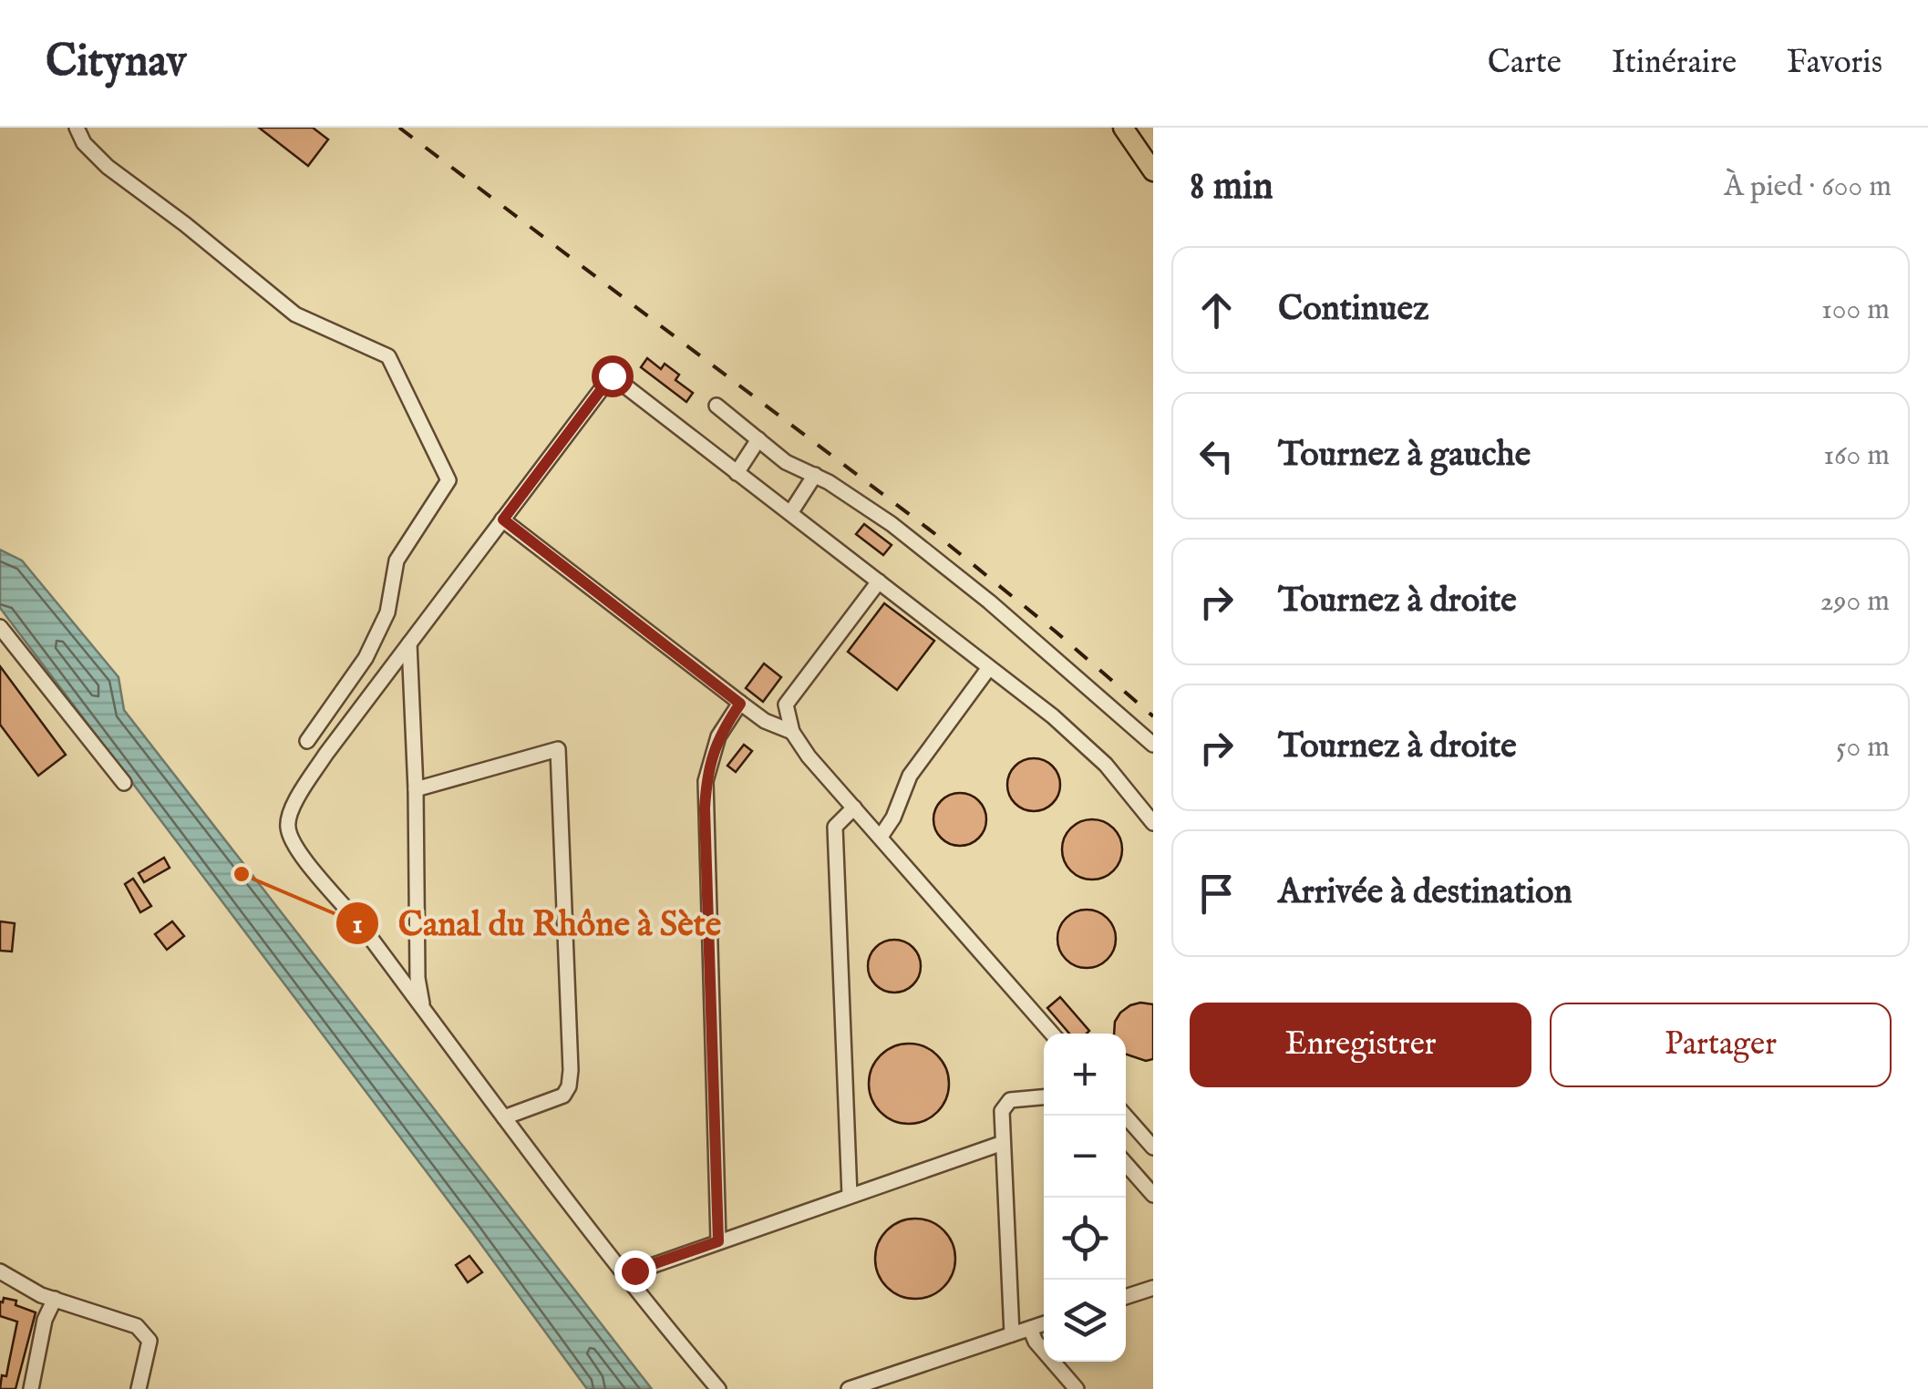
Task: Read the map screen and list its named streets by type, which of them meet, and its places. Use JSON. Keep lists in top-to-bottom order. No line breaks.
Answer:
{"places":["Canal du Rhône à Sète"],"page":{"header":"Citynav","nav":["Carte","Itinéraire","Favoris"],"heading":["8 min","À pied · 600 m"],"list":[["Continuez","100 m"],["Tournez à gauche","160 m"],["Tournez à droite","290 m"],["Tournez à droite","50 m"],"Arrivée à destination"],"buttons":["Enregistrer","Partager"],"map_buttons":["+","−"]}}
